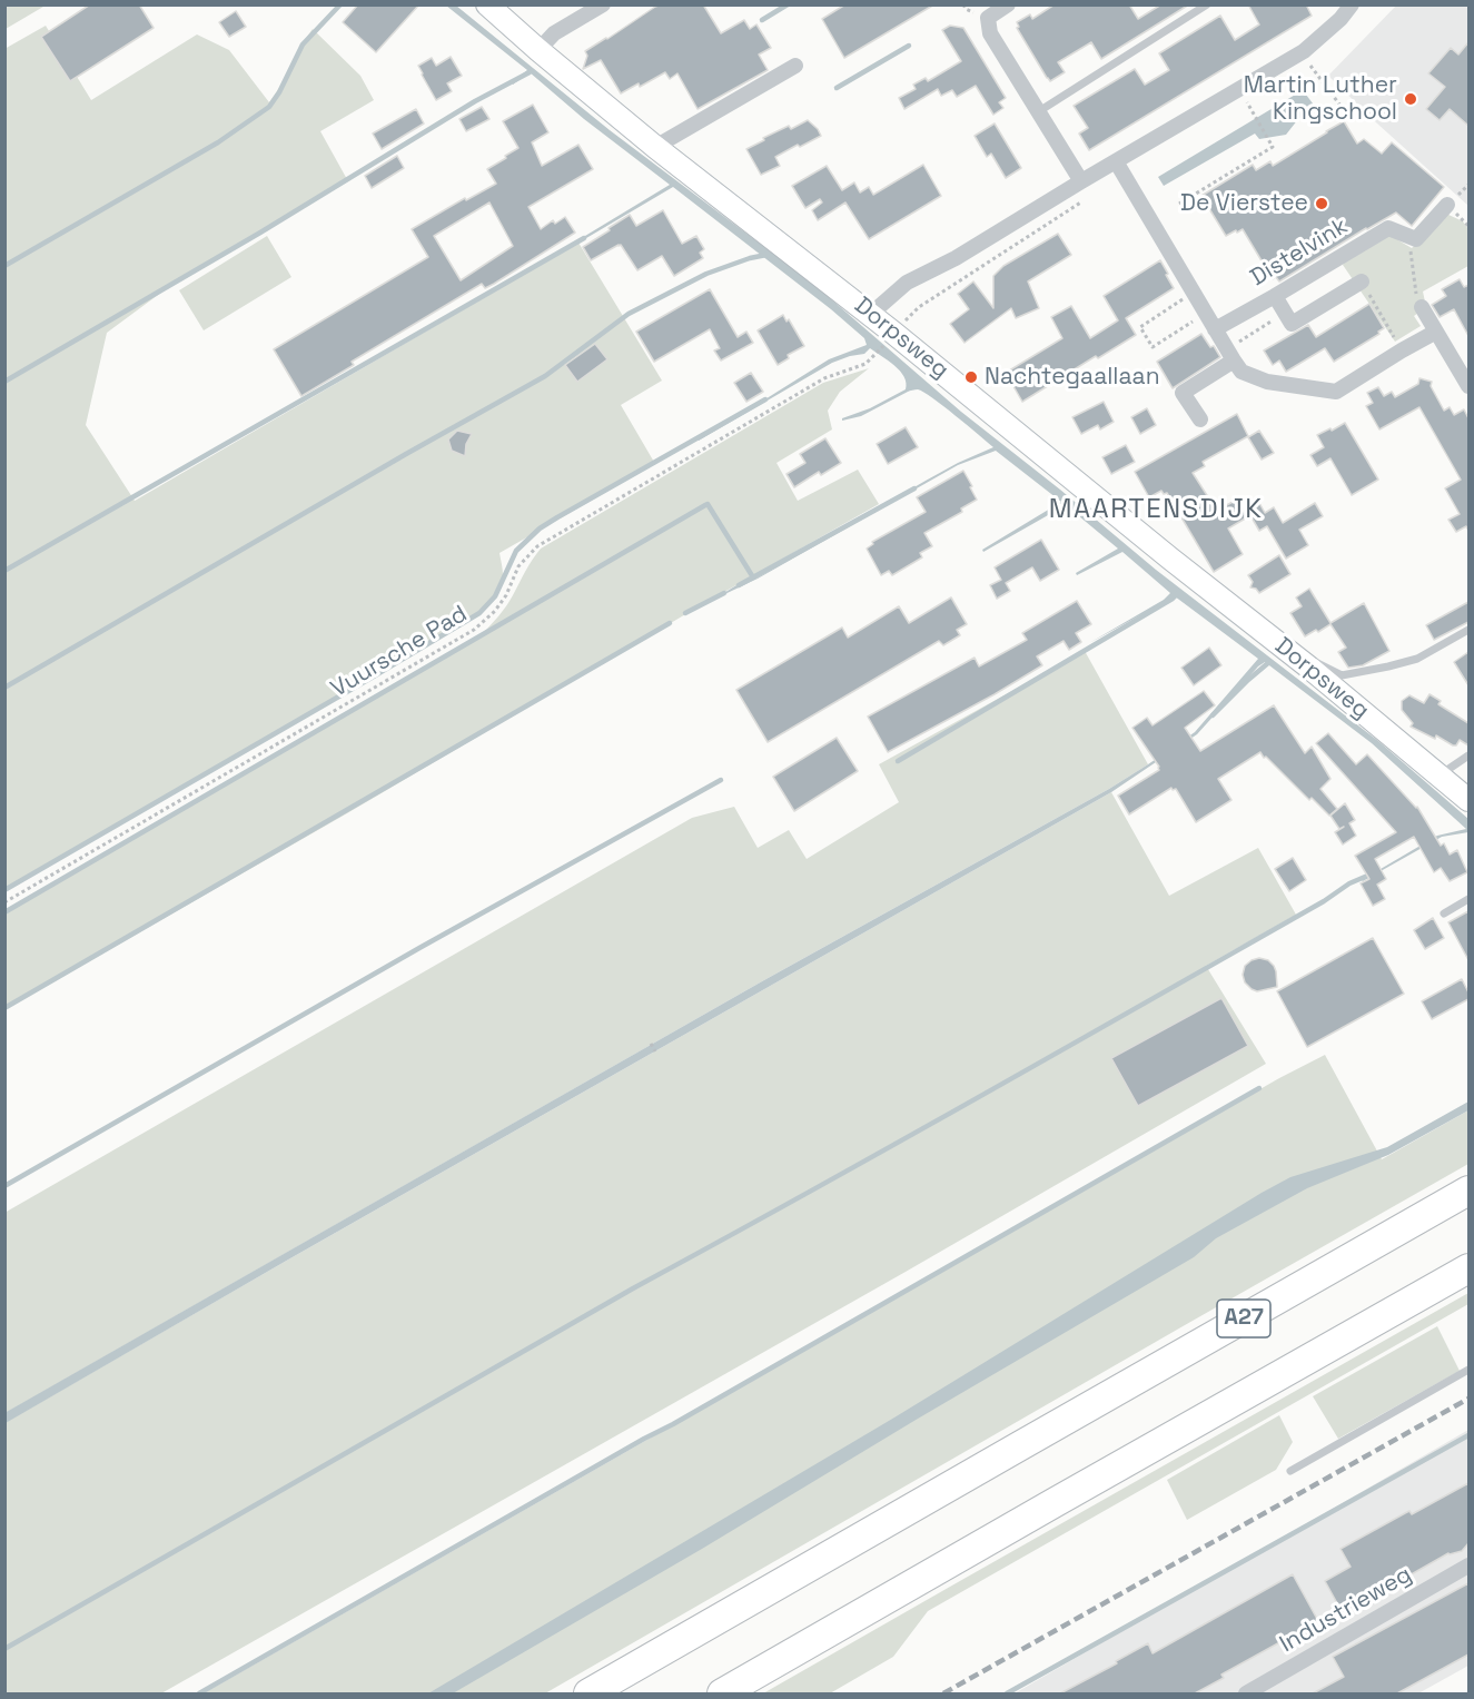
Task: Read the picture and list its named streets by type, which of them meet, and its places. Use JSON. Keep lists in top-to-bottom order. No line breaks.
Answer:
{"streets":{"highway":["A27"],"street":["Distelvink","Dorpsweg","Industrieweg"],"path":["Vuursche Pad"]},"crossings":[["Dorpsweg","Vuursche Pad"]],"districts":["MAARTENSDIJK"],"places":["Martin Luther Kingschool","De Vierstee","Nachtegaallaan"]}
